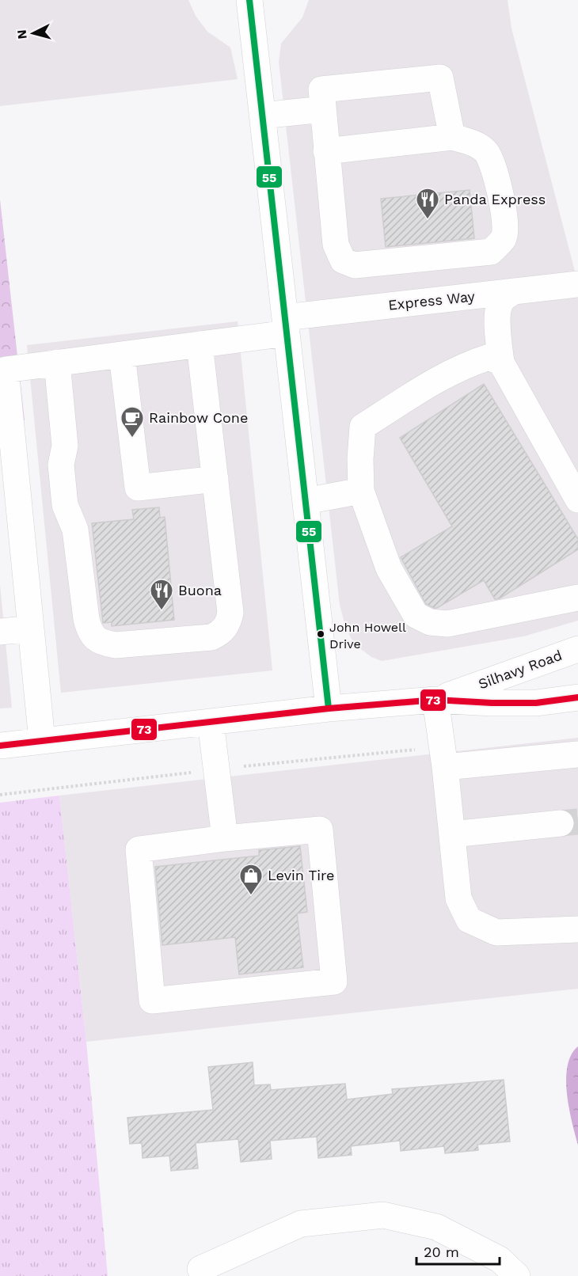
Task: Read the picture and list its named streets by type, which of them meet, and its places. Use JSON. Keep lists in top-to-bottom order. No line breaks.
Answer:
{"streets":{"street":["Express Way","Silhavy Road"]},"places":{"restaurant":["Panda Express","Buona"],"cafe":["Rainbow Cone"],"other":["John Howell Drive"],"shop":["Levin Tire"]},"lines":["transit line 55","transit line 73"],"scale_bar":"20 m","north":"left"}
